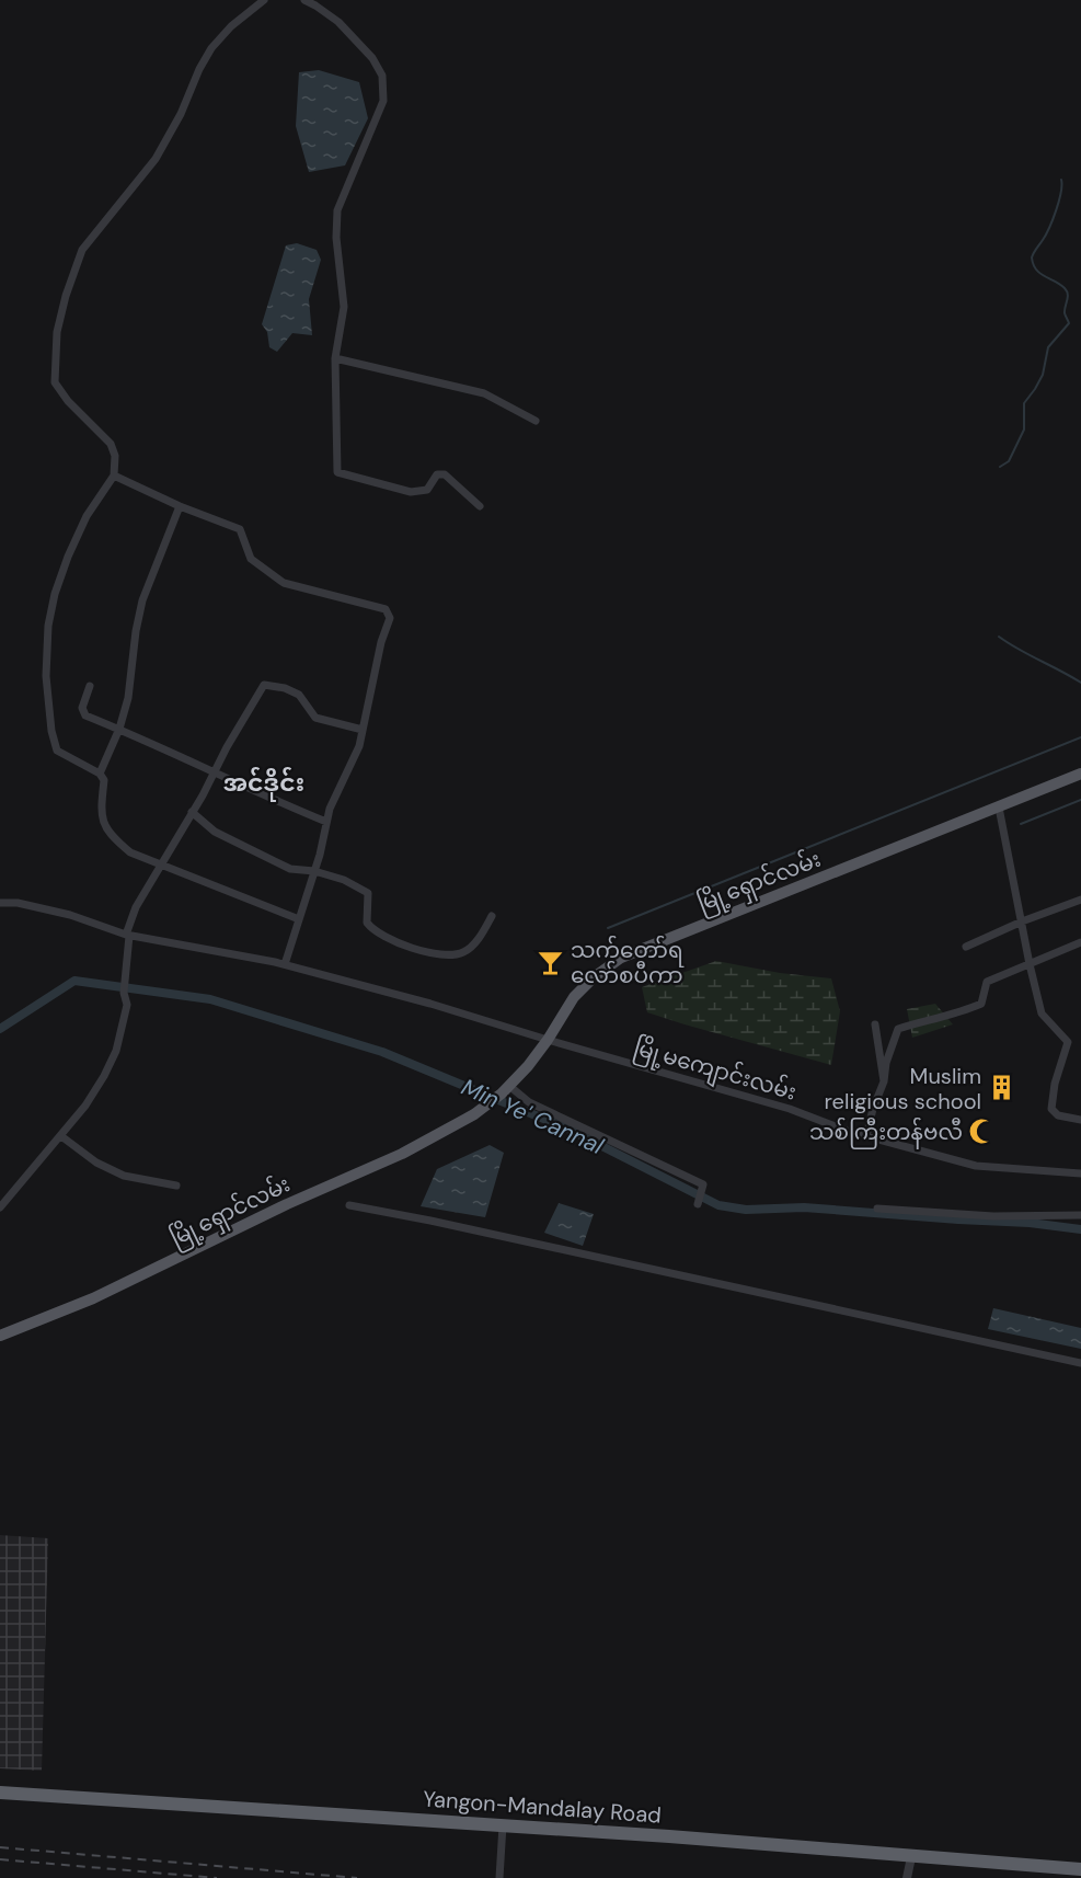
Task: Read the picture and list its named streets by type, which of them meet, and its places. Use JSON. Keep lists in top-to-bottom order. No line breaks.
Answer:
{"streets":{"highway":["Yangon-Mandalay Road"],"main road":["မြို့ရှောင်လမ်း"],"street":["မြို့မကျောင်းလမ်း"]},"crossings":[["မြို့ရှောင်လမ်း","မြို့မကျောင်းလမ်း"]],"districts":["အင်ဒိုင်း"],"water":["Min Ye' Cannal"],"places":{"bar":["သက်တော်ရ လော်စပီကာ"],"building":["Muslim religious school"],"mosque":["သစ်ကြီးတန်ဗလီ"]}}
